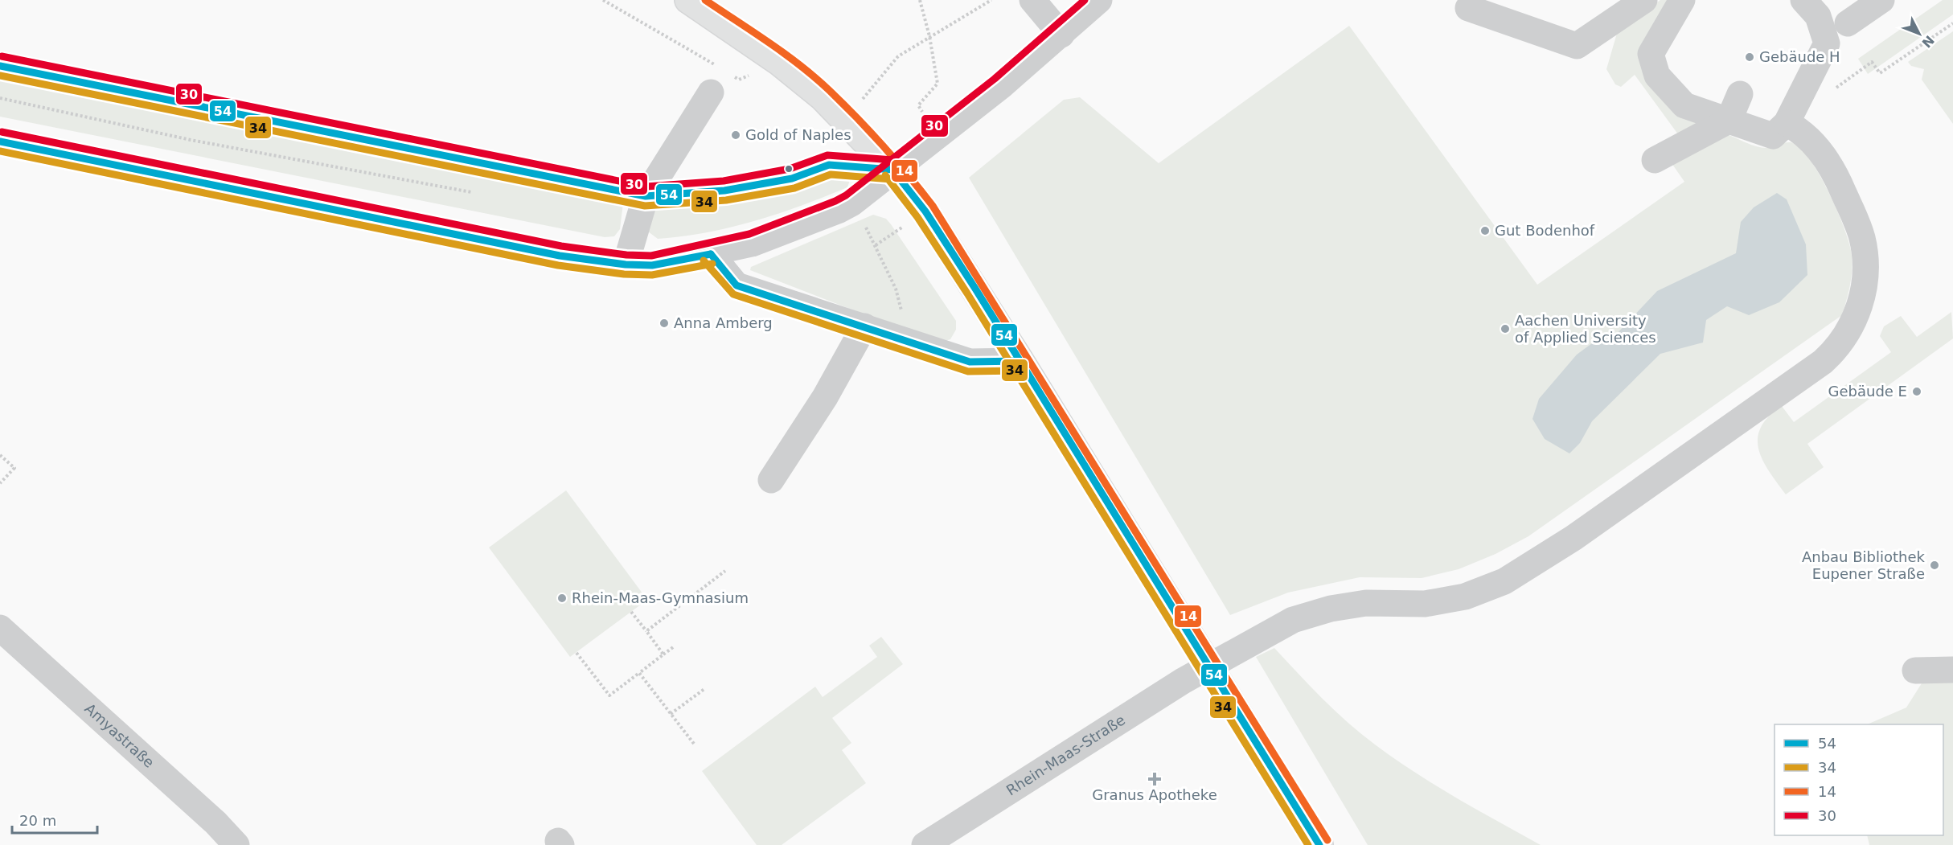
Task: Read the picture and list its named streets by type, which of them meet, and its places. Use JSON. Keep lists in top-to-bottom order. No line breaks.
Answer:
{"streets":{"street":["Amyastraße","Rhein-Maas-Straße"]},"places":{"other":["Gebäude H","Gold of Naples","Gut Bodenhof","Anna Amberg","Aachen University of Applied Sciences","Gebäude E","Anbau Bibliothek Eupener Straße","Rhein-Maas-Gymnasium"],"health":["Granus Apotheke"]},"lines":["transit line 14","transit line 30","transit line 54","transit line 34"],"legend":["54","34","14","30"],"scale_bar":"20 m","north":"bottom right"}
